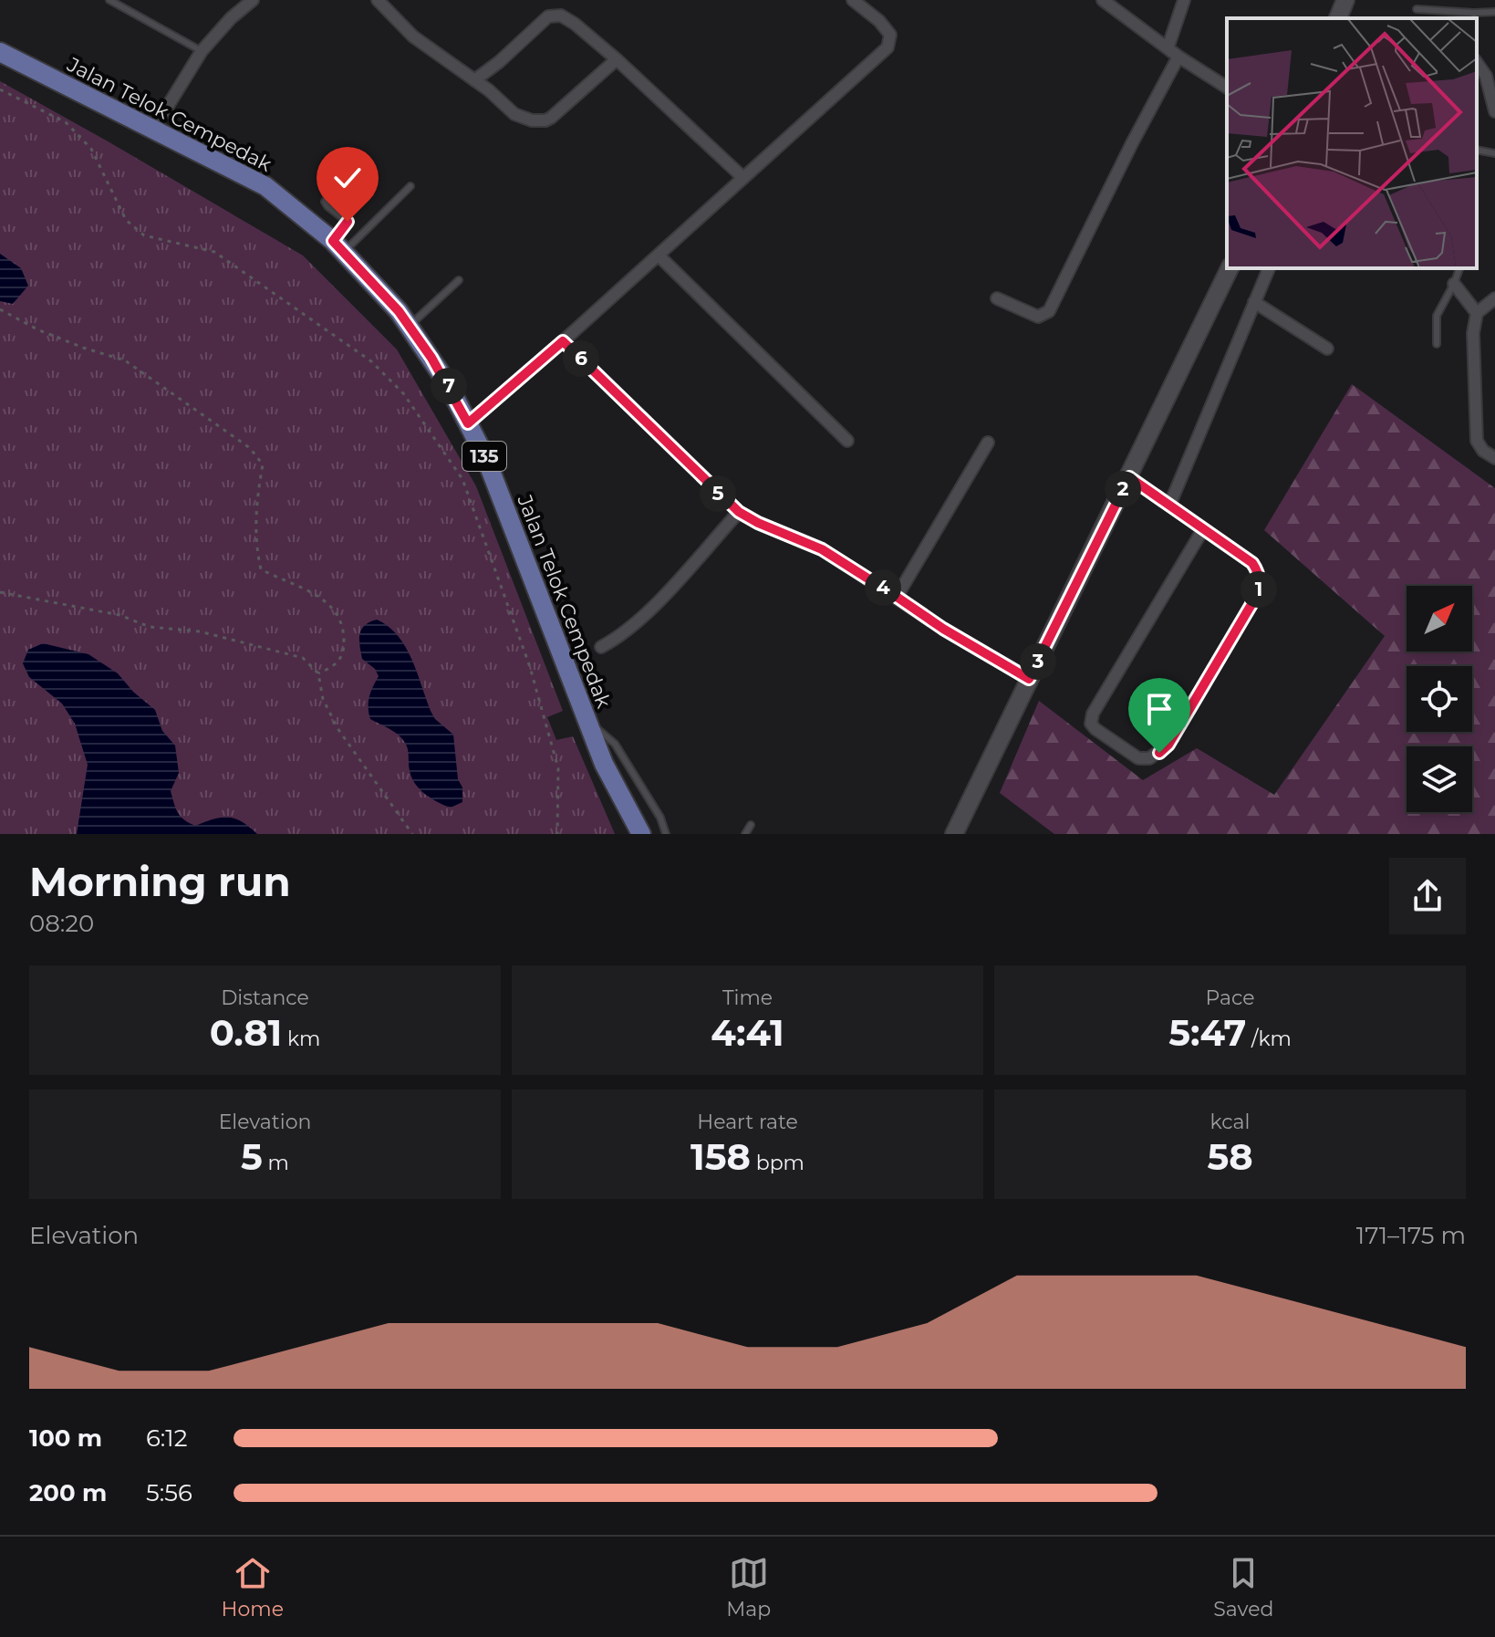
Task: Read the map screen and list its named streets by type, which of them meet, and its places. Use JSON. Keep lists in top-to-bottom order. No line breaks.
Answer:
{"streets":{"main road":["Jalan Telok Cempedak","135"]},"north":"top right","page":{"pins":["6","7","2","5","4","1","3"],"heading":["Morning run","08:20"],"stats":[["Distance","0.81 km"],["Time","4:41"],["Pace","5:47 /km"],["Elevation","5 m"],["Heart rate","158 bpm"],["kcal","58"]],"chart":["Elevation","171–175 m"],"list":[{"name":"100 m","note":"6:12"},{"name":"200 m","note":"5:56"}],"tabs":["Home","Map","Saved"]}}
